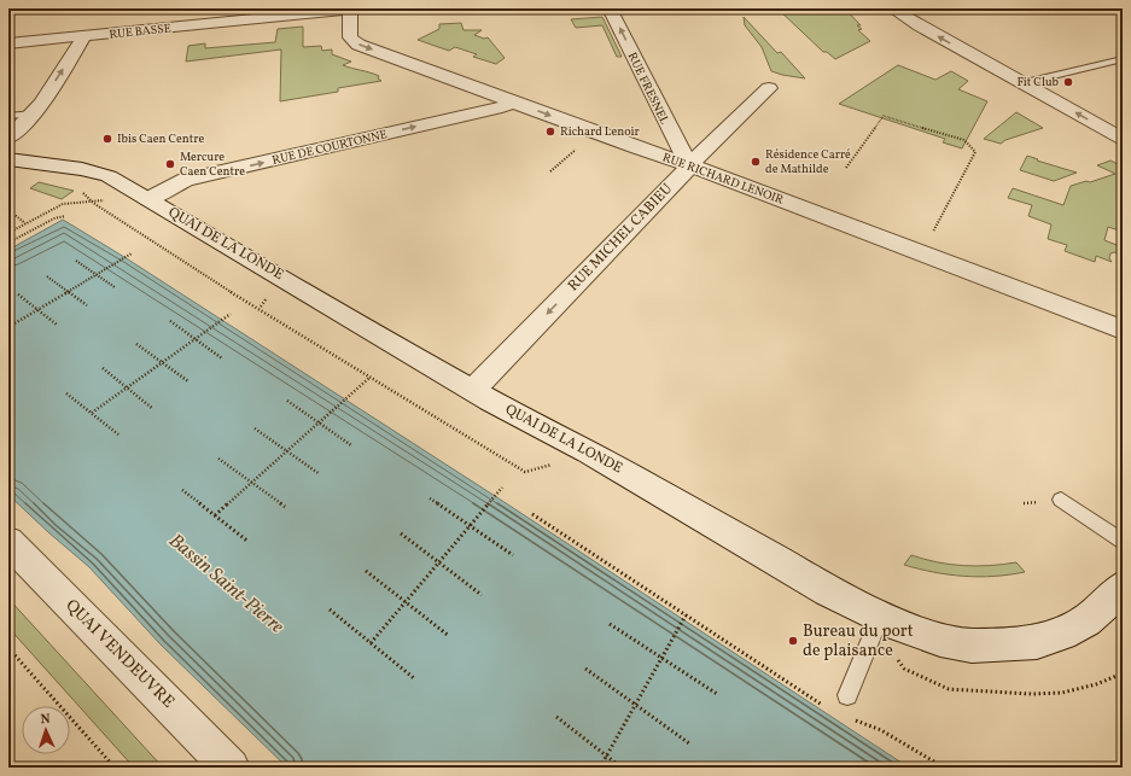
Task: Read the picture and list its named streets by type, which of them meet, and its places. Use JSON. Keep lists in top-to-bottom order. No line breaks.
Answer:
{"streets":{"street":["RUE BASSE","RUE FRESNEL","RUE DE COURTONNE","RUE RICHARD LENOIR","RUE MICHEL CABIEU","QUAI DE LA LONDE","QUAI VENDEUVRE"]},"crossings":[["RUE BASSE","RUE RICHARD LENOIR"],["RUE FRESNEL","RUE RICHARD LENOIR"],["RUE FRESNEL","RUE MICHEL CABIEU"],["RUE DE COURTONNE","RUE RICHARD LENOIR"],["RUE DE COURTONNE","QUAI DE LA LONDE"],["RUE RICHARD LENOIR","RUE MICHEL CABIEU"],["RUE MICHEL CABIEU","QUAI DE LA LONDE"]],"one_way":["RUE FRESNEL","RUE DE COURTONNE","RUE RICHARD LENOIR","RUE MICHEL CABIEU"],"water":["Bassin Saint-Pierre"],"places":["Fit Club","Richard Lenoir","Ibis Caen Centre","Résidence Carré de Mathilde","Mercure Caen Centre","Bureau du port de plaisance"],"north":"top"}
